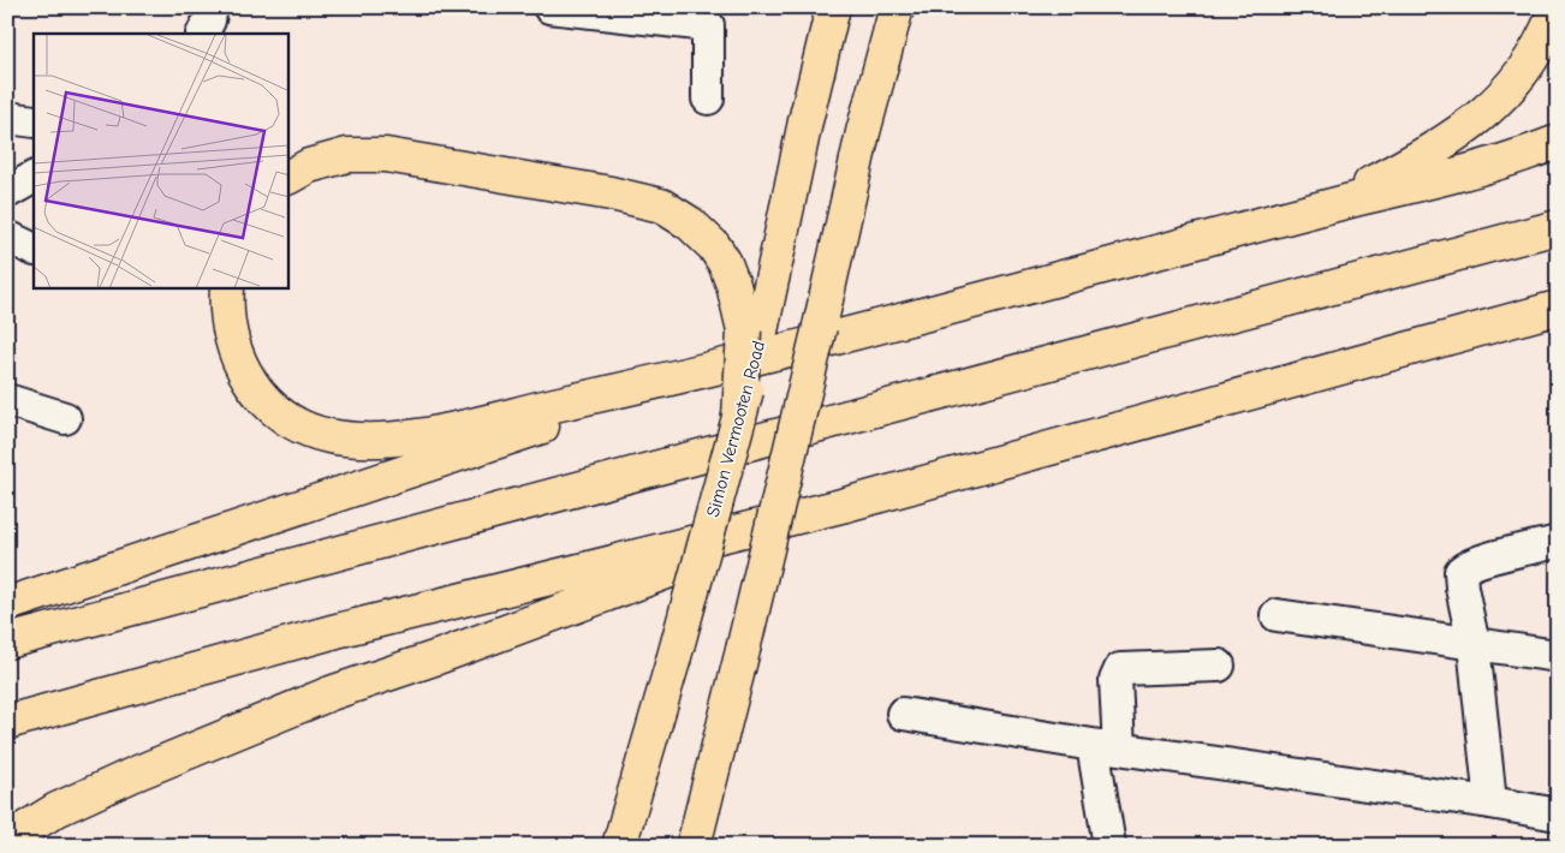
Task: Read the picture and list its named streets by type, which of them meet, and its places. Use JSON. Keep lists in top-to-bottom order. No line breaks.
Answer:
{"streets":{"main road":["Simon Vermooten Road"]}}
